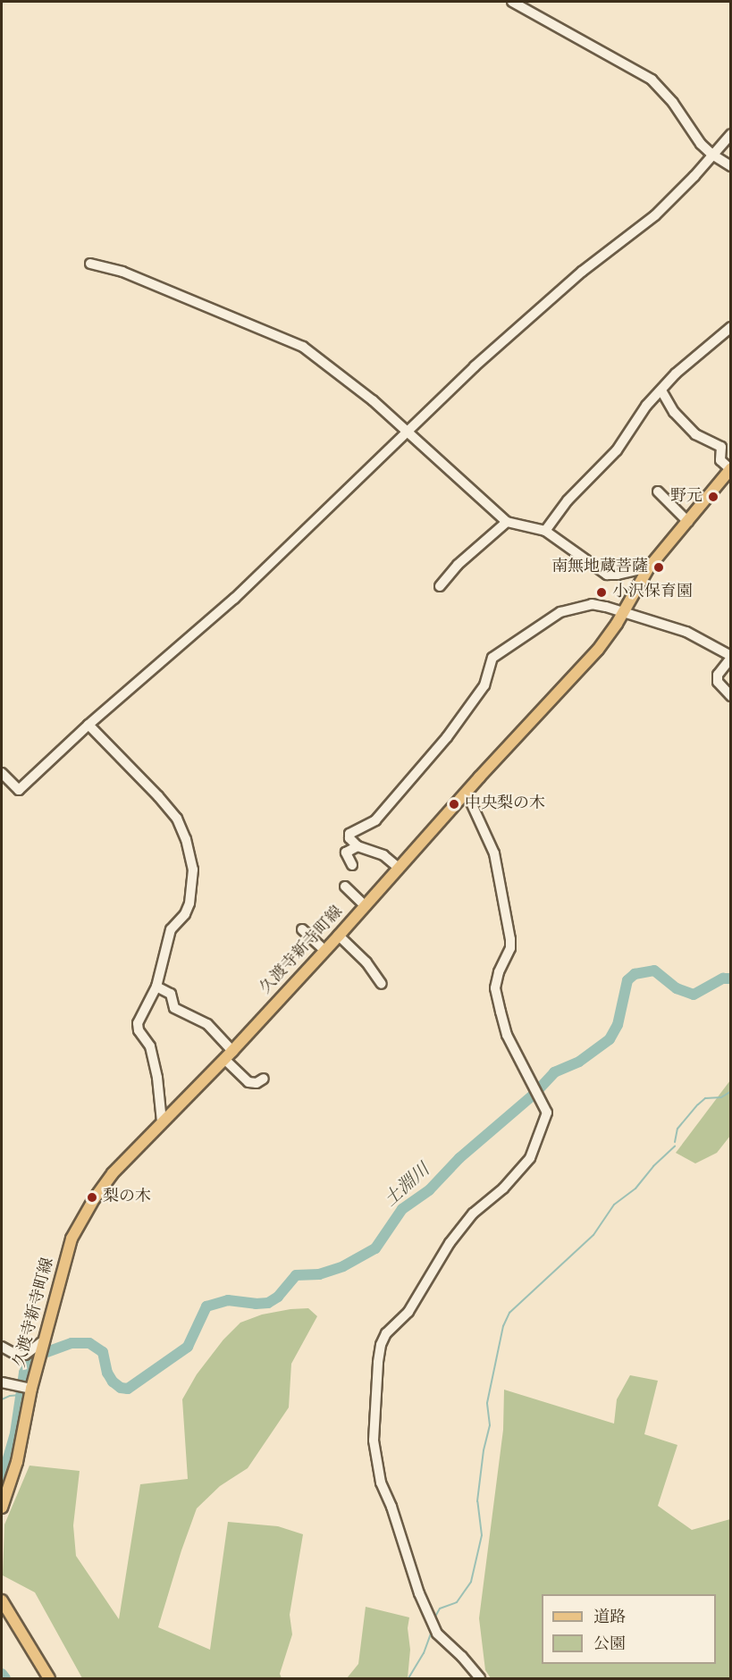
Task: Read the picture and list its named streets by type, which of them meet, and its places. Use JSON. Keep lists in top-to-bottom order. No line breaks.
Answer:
{"streets":{"main road":["久渡寺新寺町線"]},"water":["土淵川"],"places":["野元","南無地蔵菩薩","小沢保育園","中央梨の木","梨の木"],"legend":["道路","公園"]}
